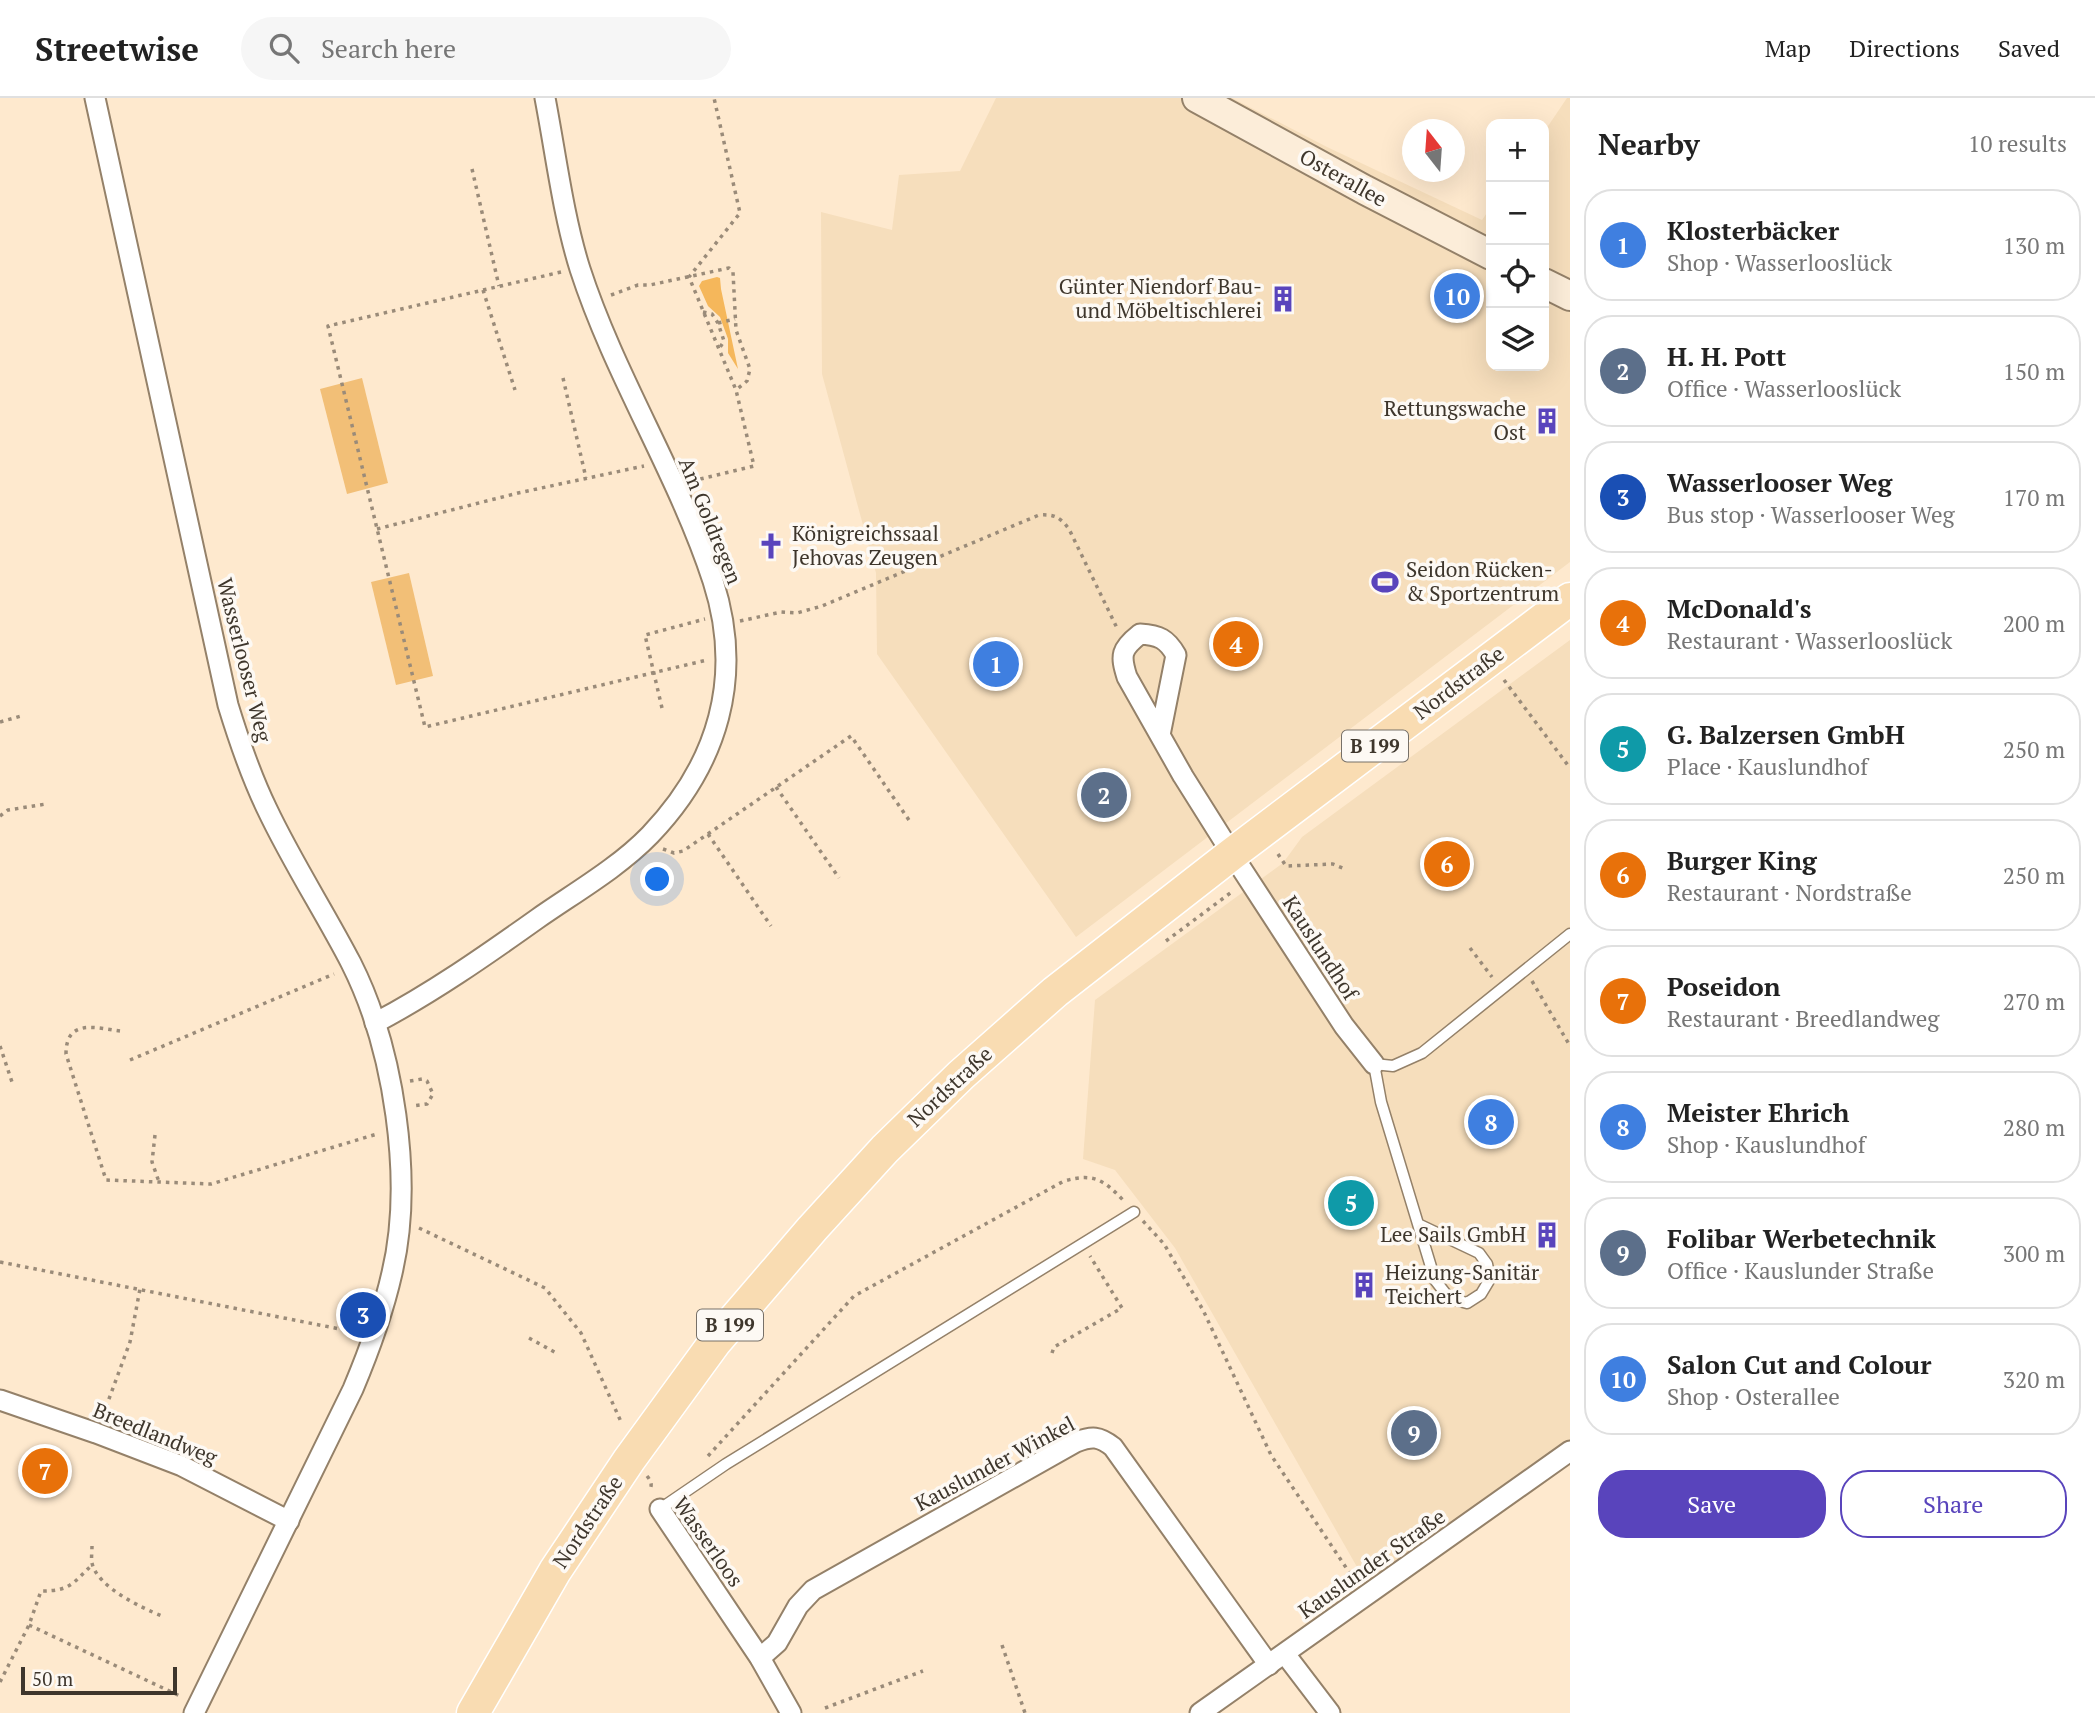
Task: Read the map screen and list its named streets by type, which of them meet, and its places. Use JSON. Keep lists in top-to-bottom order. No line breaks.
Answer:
{"streets":{"main road":["Nordstraße","B 199"],"street":["Osterallee","Am Goldregen","Wasserlooser Weg","Kauslundhof","Breedlandweg","Kauslunder Winkel","Wasserloos","Kauslunder Straße"]},"crossings":[["Am Goldregen","Wasserlooser Weg"],["Wasserlooser Weg","Breedlandweg"],["Wasserlooser Weg","Wasserloos"],["Nordstraße","Kauslundhof"],["Nordstraße","Wasserloos"],["Kauslunder Winkel","Wasserloos"],["Kauslunder Winkel","Kauslunder Straße"]],"places":{"building":["Günter Niendorf Bau- und Möbeltischlerei","Rettungswache Ost","Lee Sails GmbH","Heizung-Sanitär Teichert"],"church":["Königreichssaal Jehovas Zeugen"],"sports":["Seidon Rücken- & Sportzentrum"]},"scale_bar":"50 m","north":"top","page":{"header":"Streetwise","search":"Search here","nav":["Map","Directions","Saved"],"heading":["Nearby","10 results"],"map_buttons":["+","−"],"list":[{"mark":"1","name":"Klosterbäcker","note":"Shop · Wasserlooslück","value":"130 m"},{"mark":"2","name":"H. H. Pott","note":"Office · Wasserlooslück","value":"150 m"},{"mark":"3","name":"Wasserlooser Weg","note":"Bus stop · Wasserlooser Weg","value":"170 m"},{"mark":"4","name":"McDonald's","note":"Restaurant · Wasserlooslück","value":"200 m"},{"mark":"5","name":"G. Balzersen GmbH","note":"Place · Kauslundhof","value":"250 m"},{"mark":"6","name":"Burger King","note":"Restaurant · Nordstraße","value":"250 m"},{"mark":"7","name":"Poseidon","note":"Restaurant · Breedlandweg","value":"270 m"},{"mark":"8","name":"Meister Ehrich","note":"Shop · Kauslundhof","value":"280 m"},{"mark":"9","name":"Folibar Werbetechnik","note":"Office · Kauslunder Straße","value":"300 m"},{"mark":"10","name":"Salon Cut and Colour","note":"Shop · Osterallee","value":"320 m"}],"pins":["10","4","1","2","6","8","5","3","9","7"],"buttons":["Save","Share"],"scale":"50 m"}}
